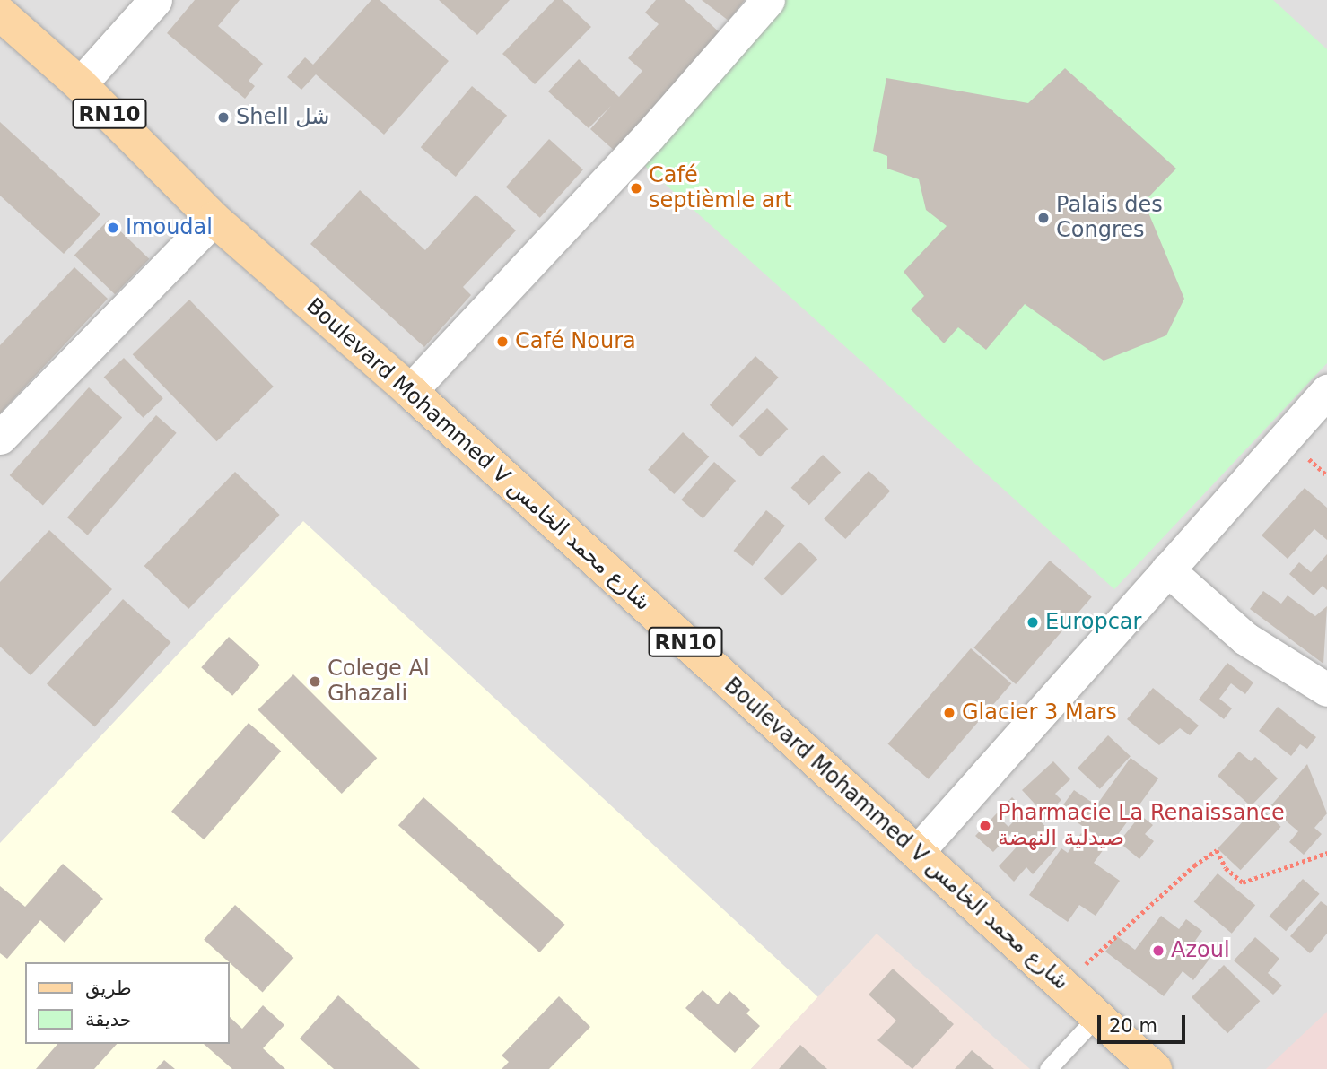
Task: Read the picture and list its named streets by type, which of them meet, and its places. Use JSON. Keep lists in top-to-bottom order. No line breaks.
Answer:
{"streets":{"main road":["RN10","Boulevard Mohammed V شارع محمد الخامس"]},"places":["Shell شل","Café septièmle art","Palais des Congres","Imoudal","Café Noura","Europcar","Colege Al Ghazali","Glacier 3 Mars","Pharmacie La Renaissance صيدلية النهضة","Azoul"],"legend":["طريق","حديقة"],"scale_bar":"20 m"}
